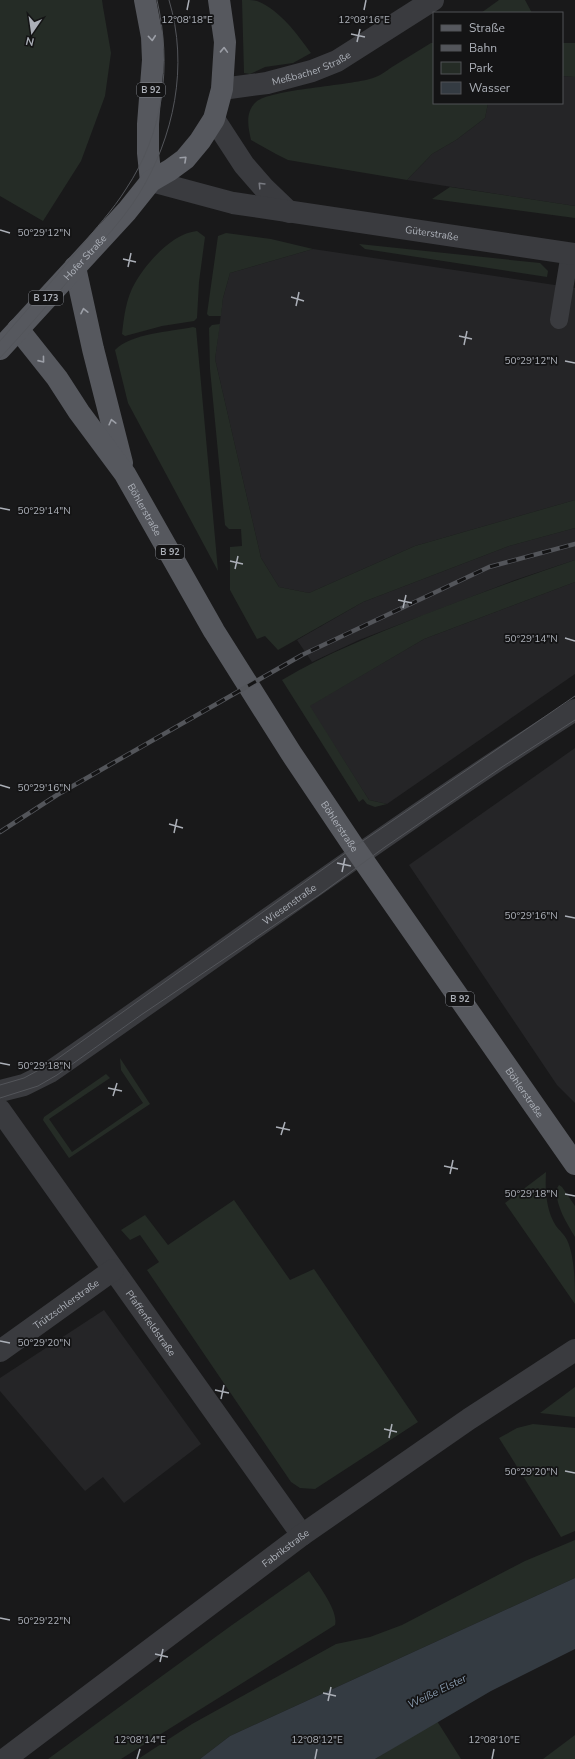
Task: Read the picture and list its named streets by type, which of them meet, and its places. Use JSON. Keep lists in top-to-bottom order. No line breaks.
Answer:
{"streets":{"main road":["B 92","Hofer Straße","B 173","Böhlerstraße"],"street":["Meßbacher Straße","Güterstraße","Wiesenstraße","Trützschlerstraße","Pfaffenfeldstraße","Fabrikstraße"]},"crossings":[["Meßbacher Straße","Hofer Straße"],["B 92","Güterstraße"],["B 92","Hofer Straße"],["Güterstraße","Hofer Straße"],["Hofer Straße","Böhlerstraße"],["Böhlerstraße","Wiesenstraße"],["Trützschlerstraße","Pfaffenfeldstraße"],["Pfaffenfeldstraße","Fabrikstraße"]],"water":["Weiße Elster"],"legend":["Straße","Bahn","Park","Wasser"],"north":"bottom","coordinates":["12°08'18\"E","12°08'16\"E","50°29'12\"N","50°29'14\"N","50°29'16\"N","50°29'18\"N","50°29'20\"N","50°29'22\"N","12°08'14\"E","12°08'12\"E","12°08'10\"E"]}
